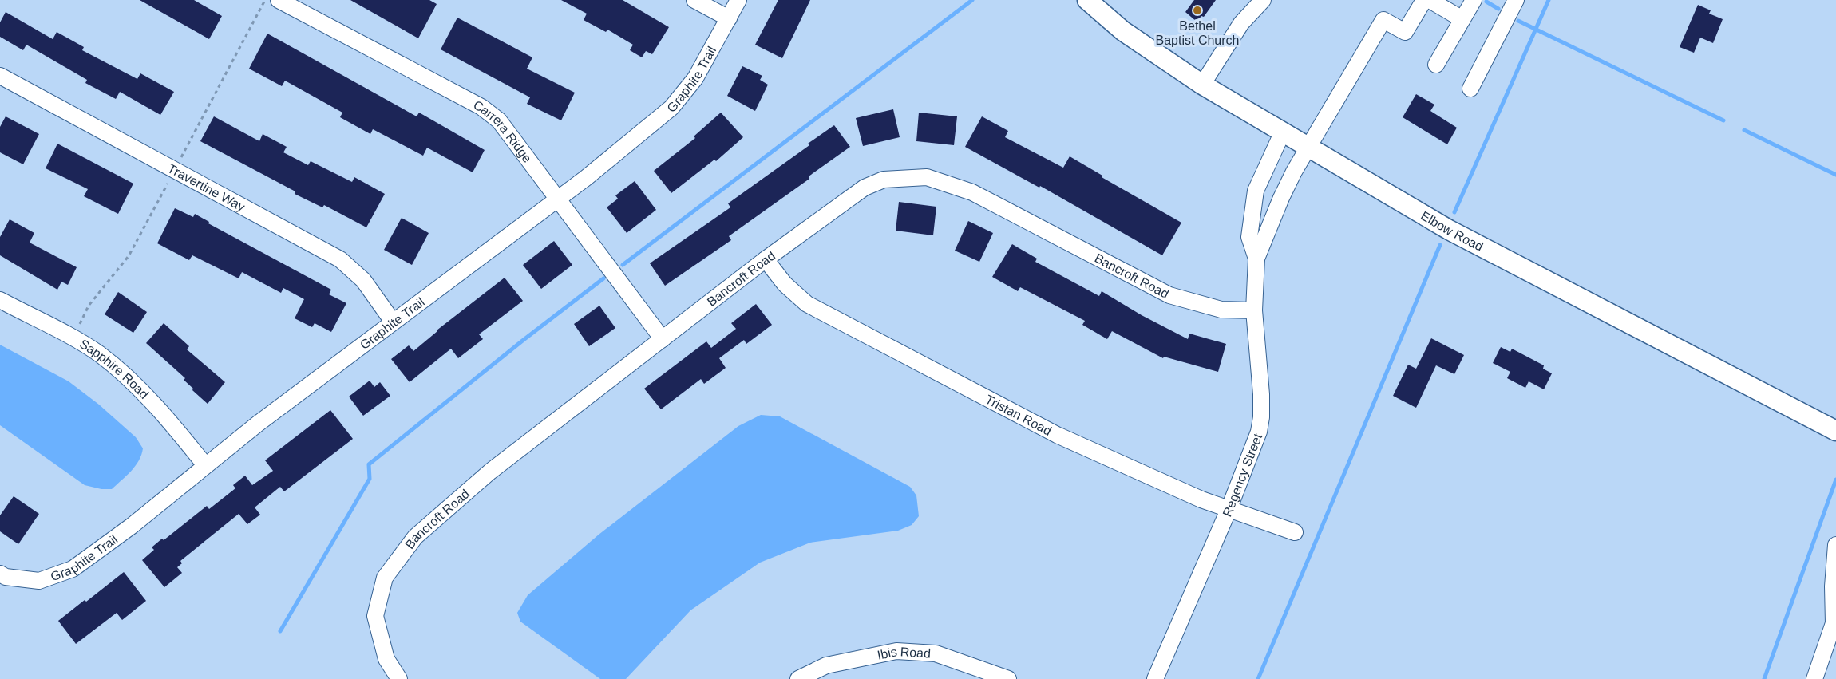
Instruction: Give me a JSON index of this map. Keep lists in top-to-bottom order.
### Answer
{
  "streets": {
    "main road": ["Elbow Road"],
    "street": [
      "Graphite Trail",
      "Carrera Ridge",
      "Travertine Way",
      "Bancroft Road",
      "Sapphire Road",
      "Tristan Road",
      "Regency Street",
      "Ibis Road"
    ]
  },
  "crossings": [
    ["Graphite Trail", "Carrera Ridge"],
    ["Graphite Trail", "Travertine Way"],
    ["Graphite Trail", "Sapphire Road"],
    ["Carrera Ridge", "Bancroft Road"],
    ["Elbow Road", "Regency Street"],
    ["Bancroft Road", "Tristan Road"],
    ["Bancroft Road", "Regency Street"],
    ["Tristan Road", "Regency Street"]
  ],
  "places": ["Bethel Baptist Church"]
}
